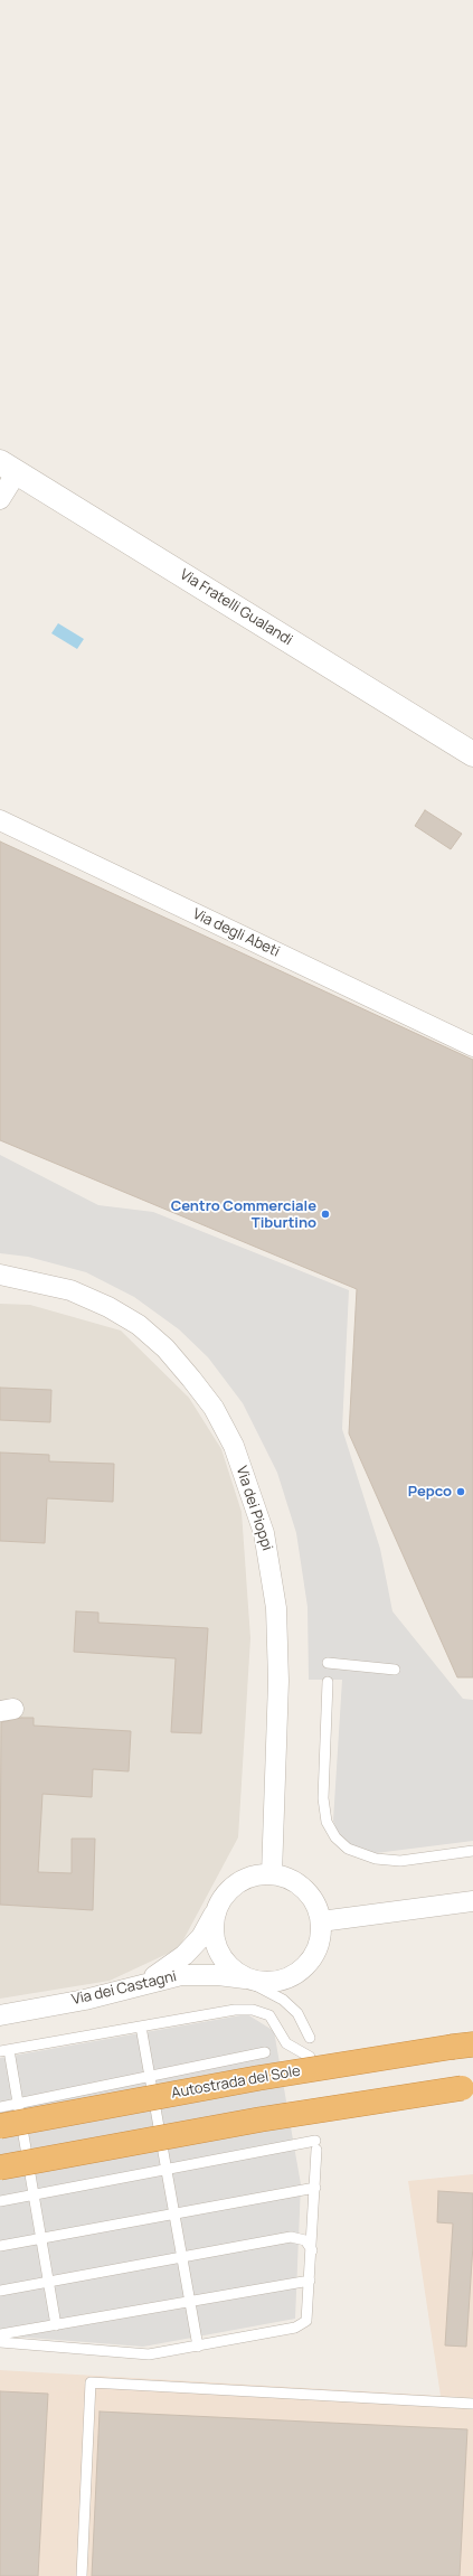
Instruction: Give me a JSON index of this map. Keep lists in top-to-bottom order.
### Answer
{
  "streets": {
    "highway": ["Autostrada del Sole"],
    "street": [
      "Via Fratelli Gualandi",
      "Via degli Abeti",
      "Via dei Pioppi",
      "Via dei Castagni"
    ]
  },
  "crossings": [
    ["Via dei Pioppi", "Via dei Castagni"]
  ],
  "places": ["Centro Commerciale Tiburtino", "Pepco"]
}
